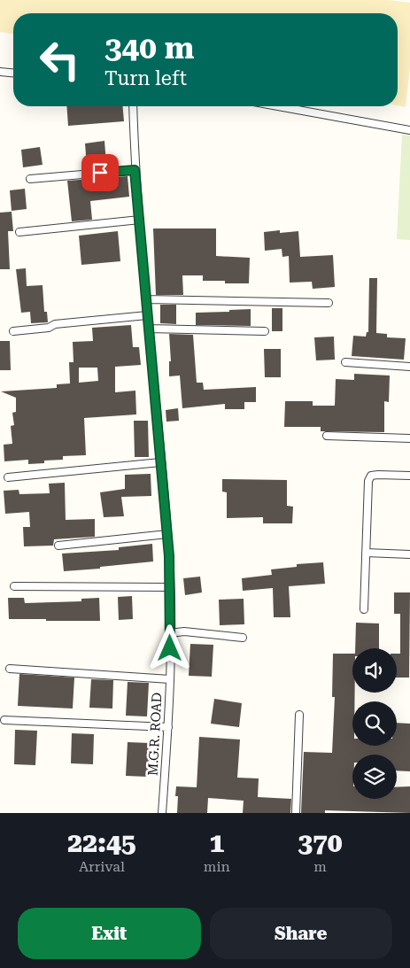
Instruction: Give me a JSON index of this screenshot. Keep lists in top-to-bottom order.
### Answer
{
  "streets": {
    "street": ["M.G.R. ROAD"]
  },
  "page": {
    "turn": ["340 m", "Turn left"],
    "eta": [
      "22:45",
      "Arrival",
      "1",
      "min",
      "370",
      "m"
    ],
    "buttons": ["Exit", "Share"]
  }
}
